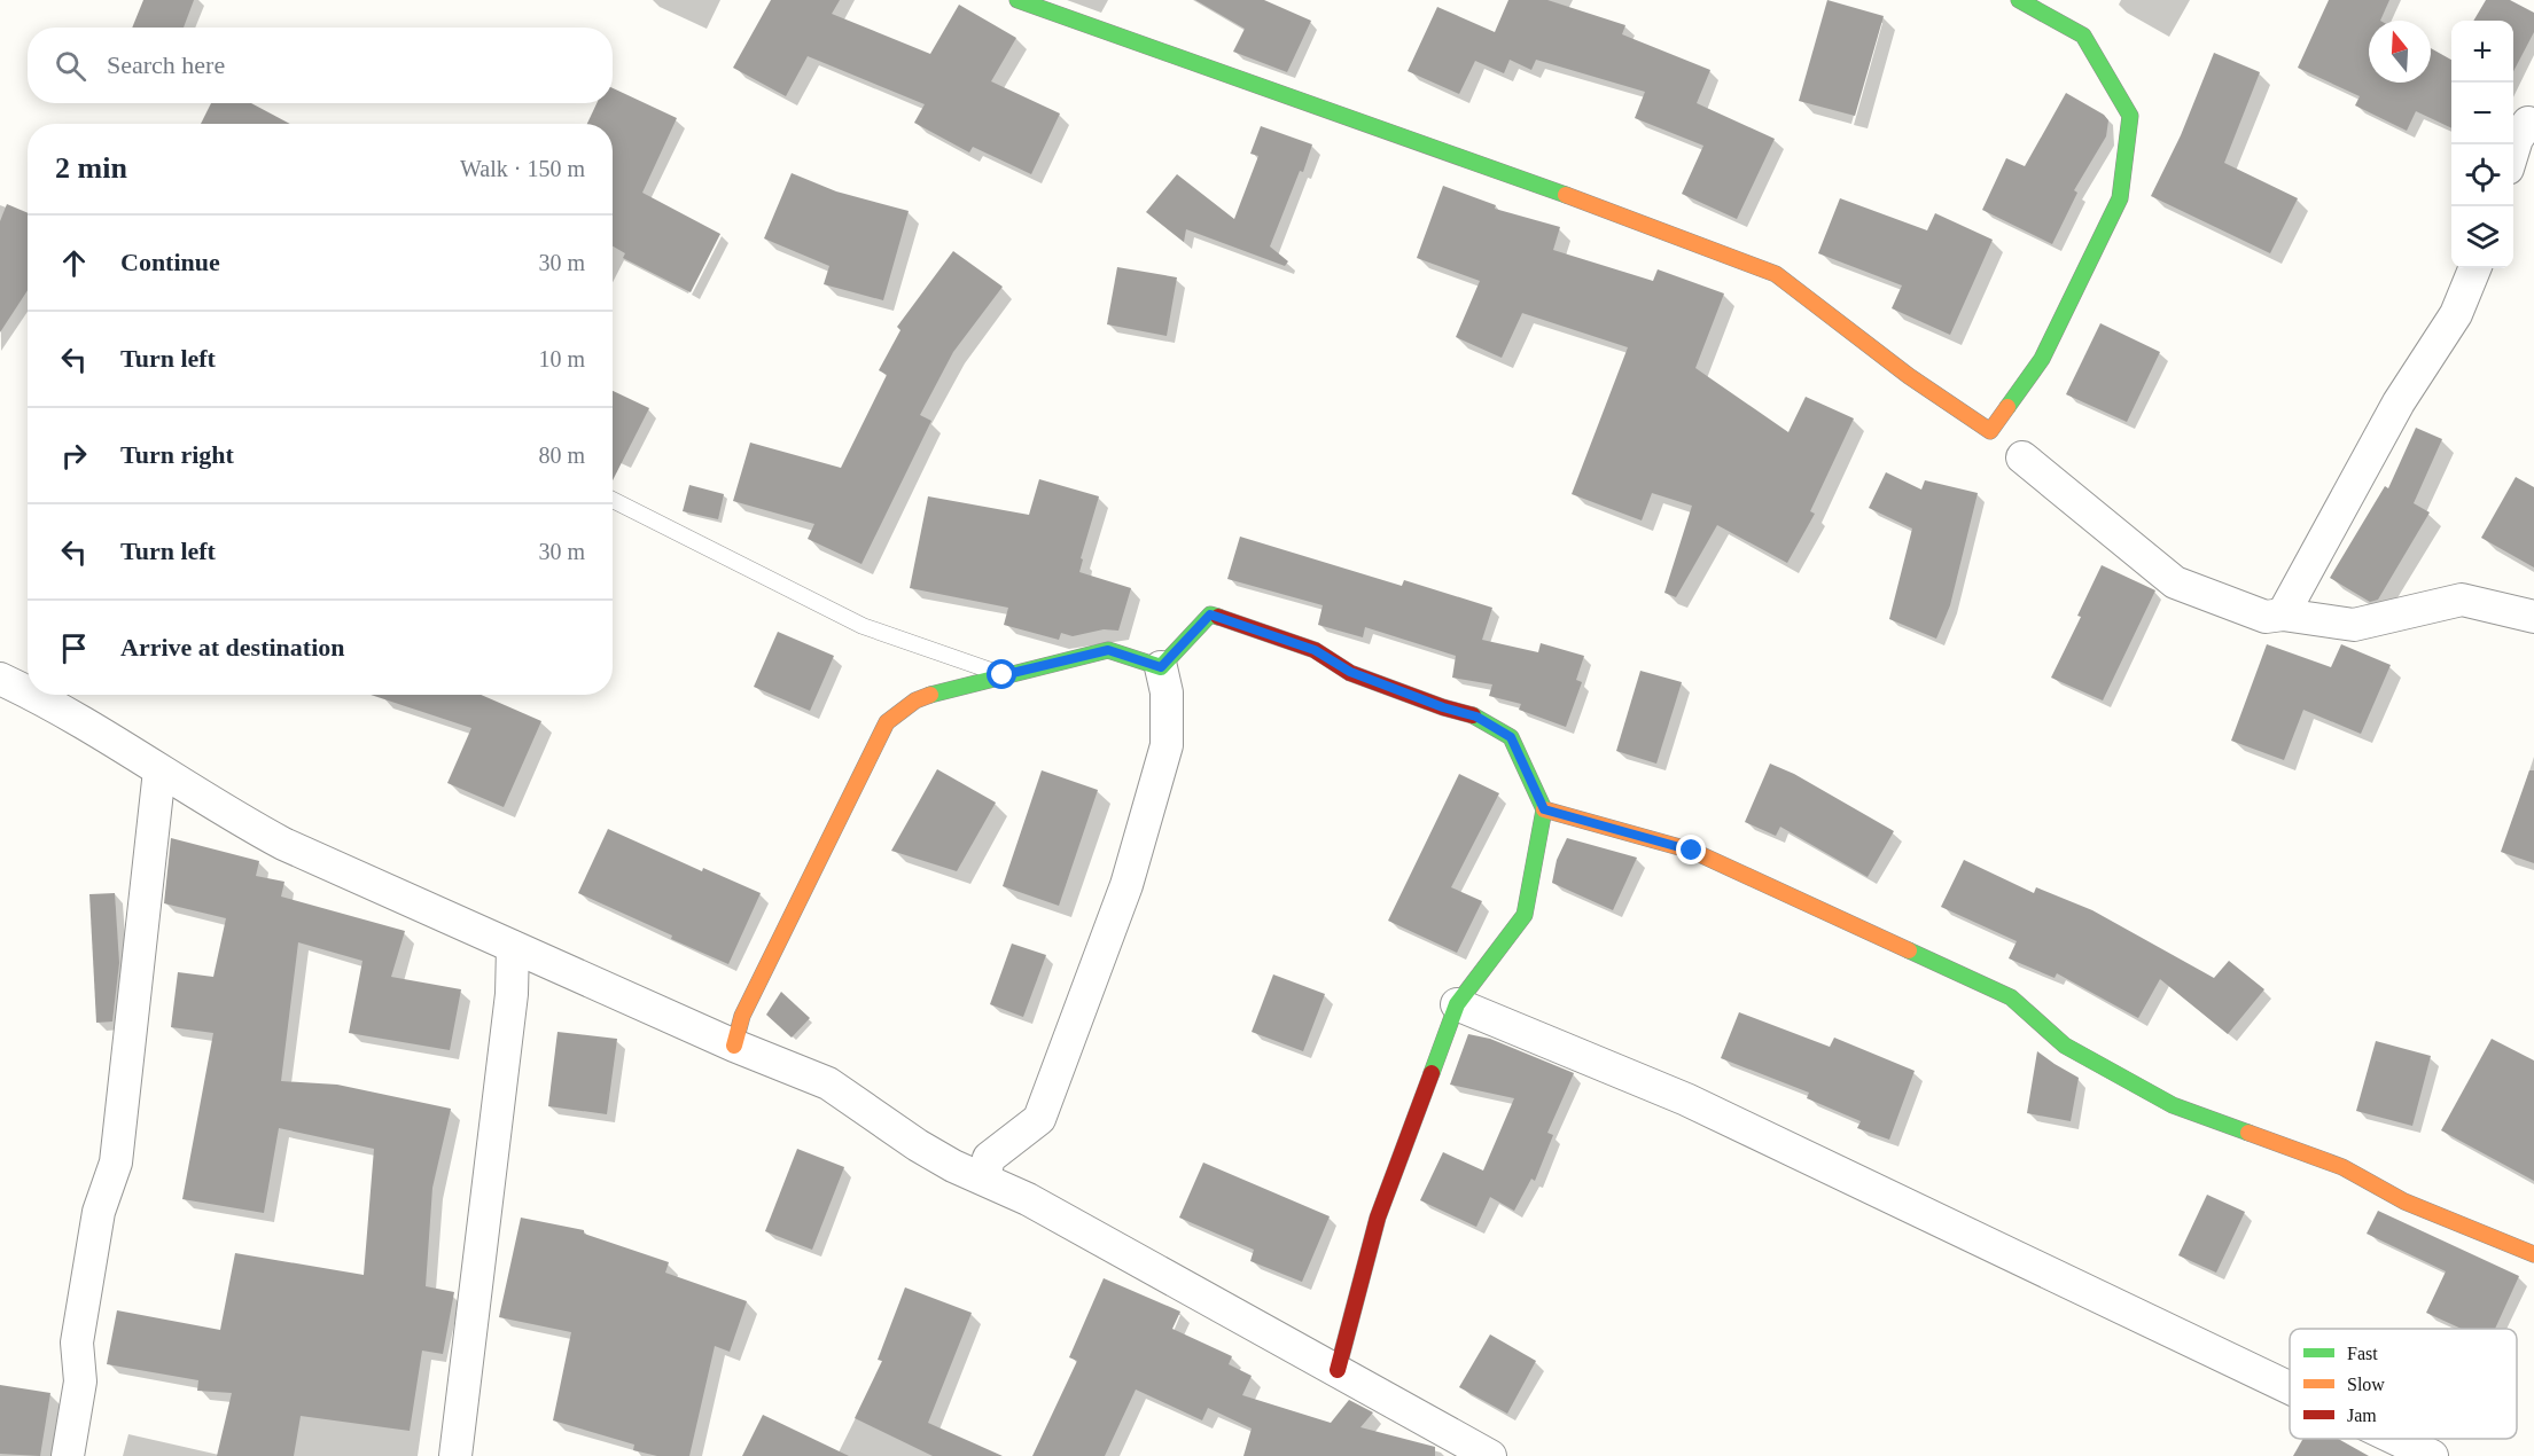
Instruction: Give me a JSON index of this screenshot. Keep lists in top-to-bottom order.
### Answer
{
  "legend": ["Fast", "Slow", "Jam"],
  "north": "top",
  "page": {
    "map_buttons": ["+", "−"],
    "search": "Search here",
    "heading": ["2 min", "Walk · 150 m"],
    "list": [
      ["Continue", "30 m"],
      ["Turn left", "10 m"],
      ["Turn right", "80 m"],
      ["Turn left", "30 m"],
      "Arrive at destination"
    ]
  }
}
